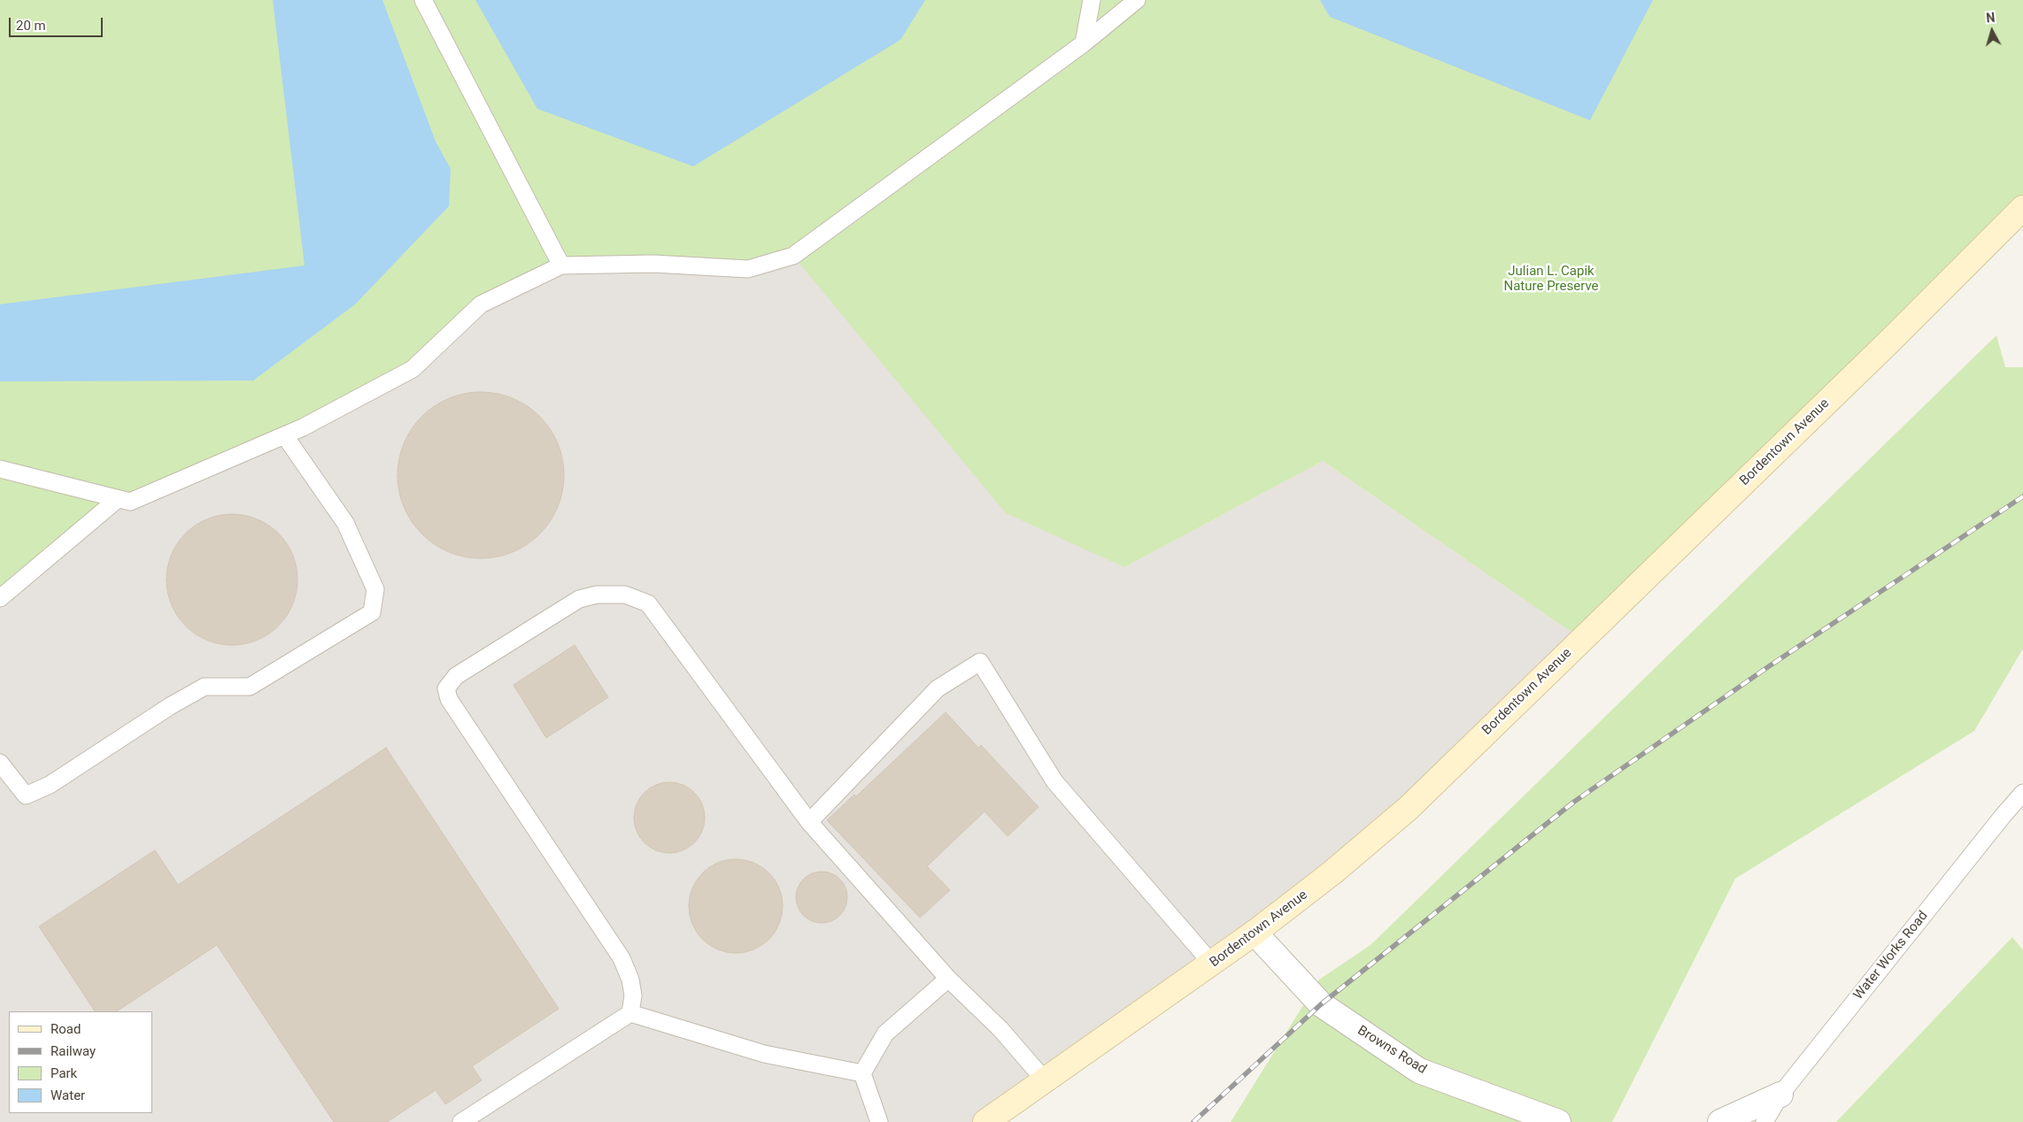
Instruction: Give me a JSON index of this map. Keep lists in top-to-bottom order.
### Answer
{
  "streets": {
    "main road": ["Bordentown Avenue"],
    "street": ["Browns Road"],
    "lane": ["Water Works Road"]
  },
  "crossings": [
    ["Bordentown Avenue", "Browns Road"]
  ],
  "parks": ["Julian L. Capik Nature Preserve"],
  "legend": [
    "Road",
    "Railway",
    "Park",
    "Water"
  ],
  "scale_bar": "20 m",
  "north": "top"
}
